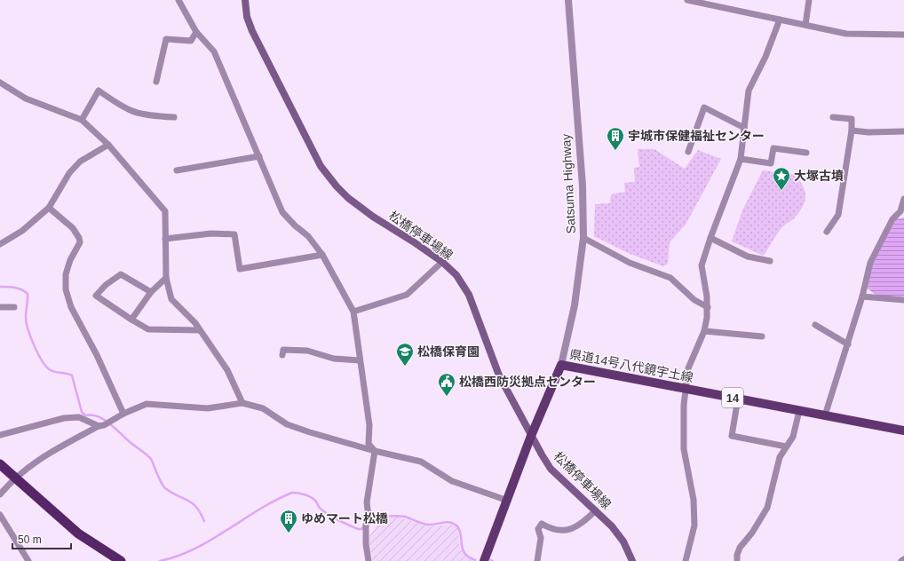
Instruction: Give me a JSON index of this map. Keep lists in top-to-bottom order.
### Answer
{
  "streets": {
    "main road": ["松橋停車場線", "県道14号八代鏡宇土線", "14"],
    "street": ["Satsuma Highway"]
  },
  "crossings": [
    ["Satsuma Highway", "県道14号八代鏡宇土線"],
    ["松橋停車場線", "県道14号八代鏡宇土線"]
  ],
  "places": {
    "building": ["宇城市保健福祉センター", "ゆめマート松橋"],
    "place": ["大塚古墳"],
    "school or university": ["松橋保育園"],
    "public building": ["松橋西防災拠点センター"]
  },
  "scale_bar": "50 m"
}
